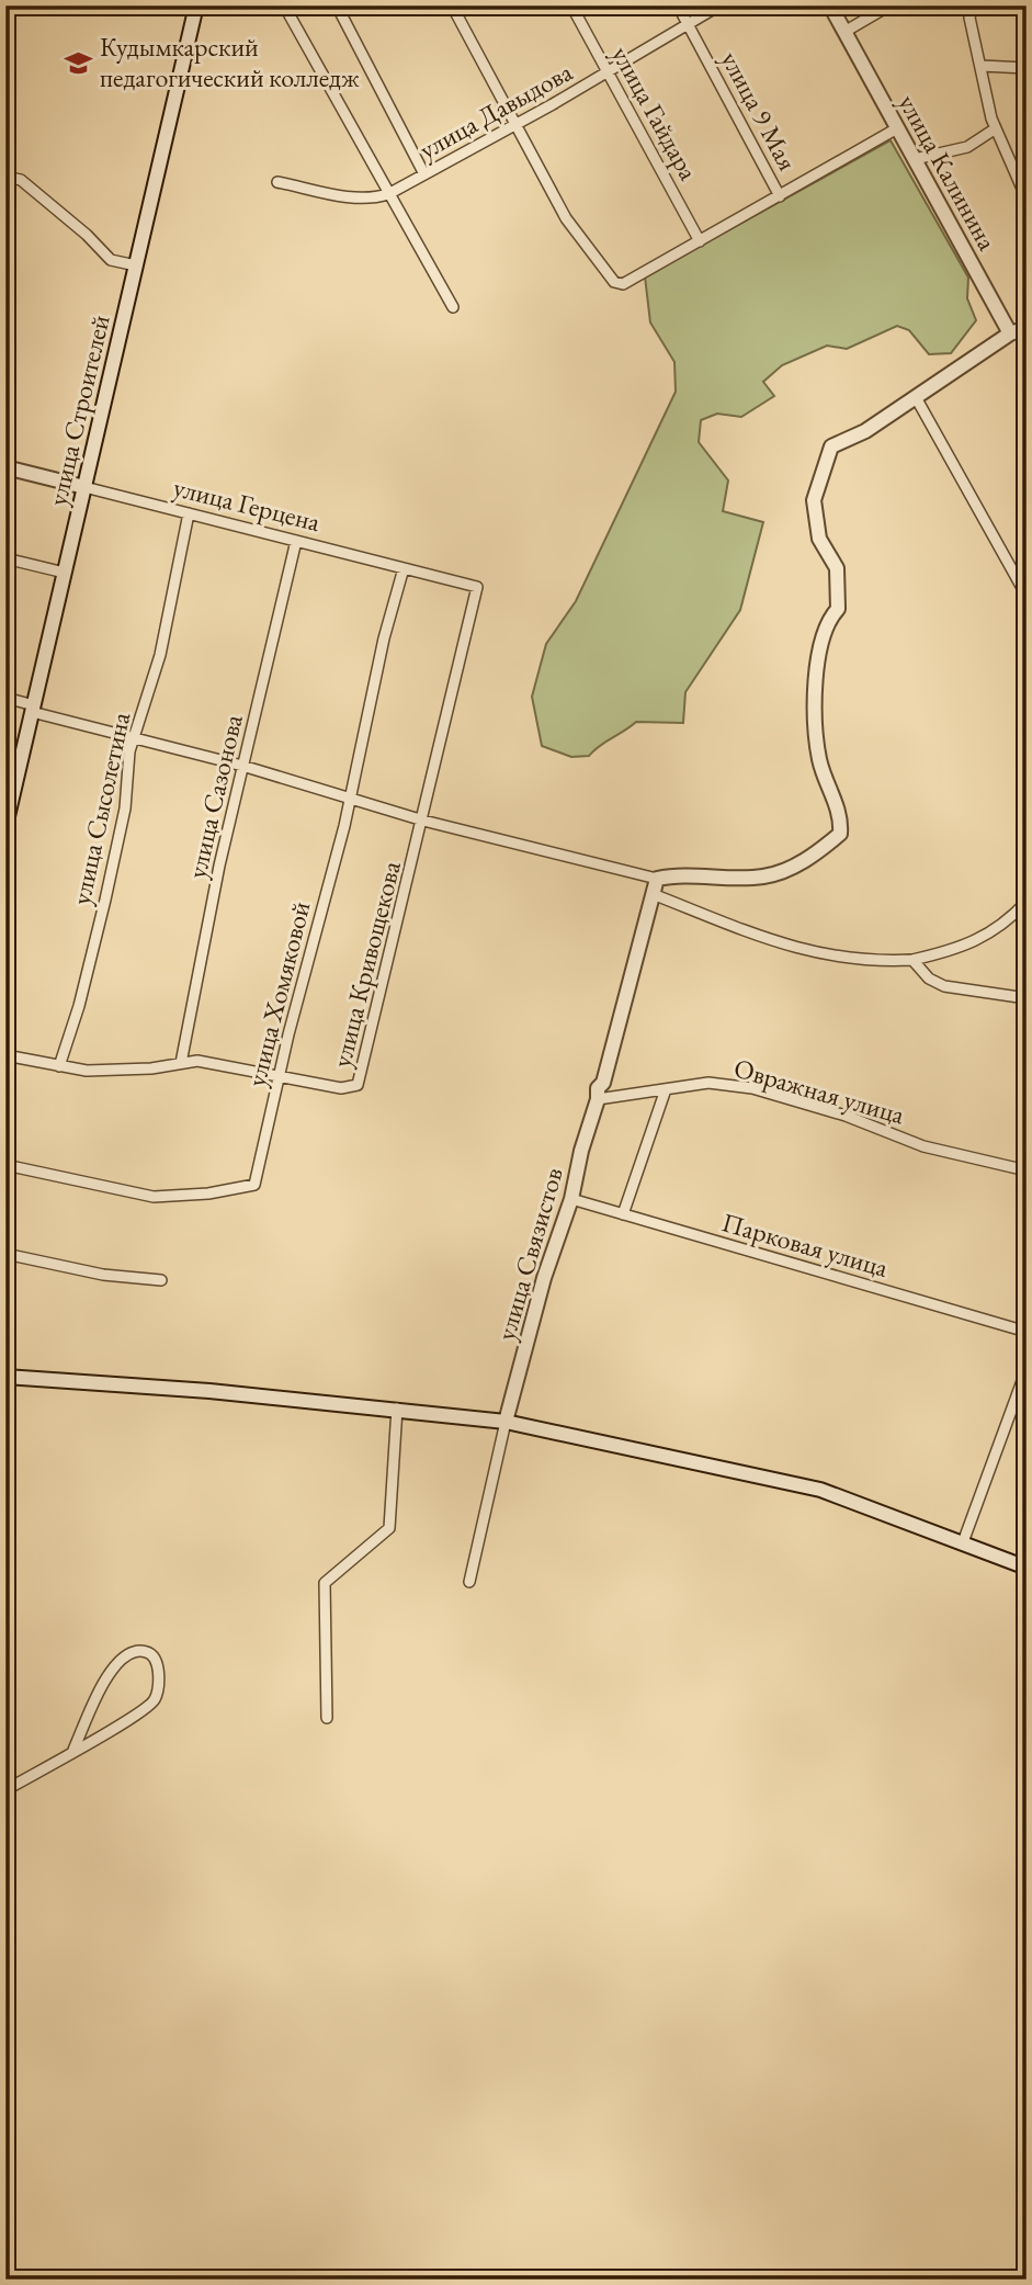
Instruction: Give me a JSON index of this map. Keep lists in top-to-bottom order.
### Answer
{
  "streets": {
    "main road": [
      "улица Калинина",
      "улица Строителей",
      "улица Герцена",
      "улица Связистов"
    ],
    "street": [
      "улица Давыдова",
      "улица 9 Мая",
      "улица Гайдара",
      "улица Сазонова",
      "улица Сысолетина",
      "улица Кривощекова",
      "улица Хомяковой",
      "Овражная улица",
      "Парковая улица"
    ]
  },
  "crossings": [
    ["улица Давыдова", "улица 9 Мая"],
    ["улица Давыдова", "улица Гайдара"],
    ["улица Строителей", "улица Герцена"],
    ["улица Герцена", "улица Сазонова"],
    ["улица Герцена", "улица Сысолетина"],
    ["улица Герцена", "улица Кривощекова"],
    ["улица Герцена", "улица Хомяковой"],
    ["улица Кривощекова", "улица Хомяковой"],
    ["Овражная улица", "улица Связистов"],
    ["Парковая улица", "улица Связистов"]
  ],
  "places": {
    "school or university": ["Кудымкарский педагогический колледж"]
  }
}
